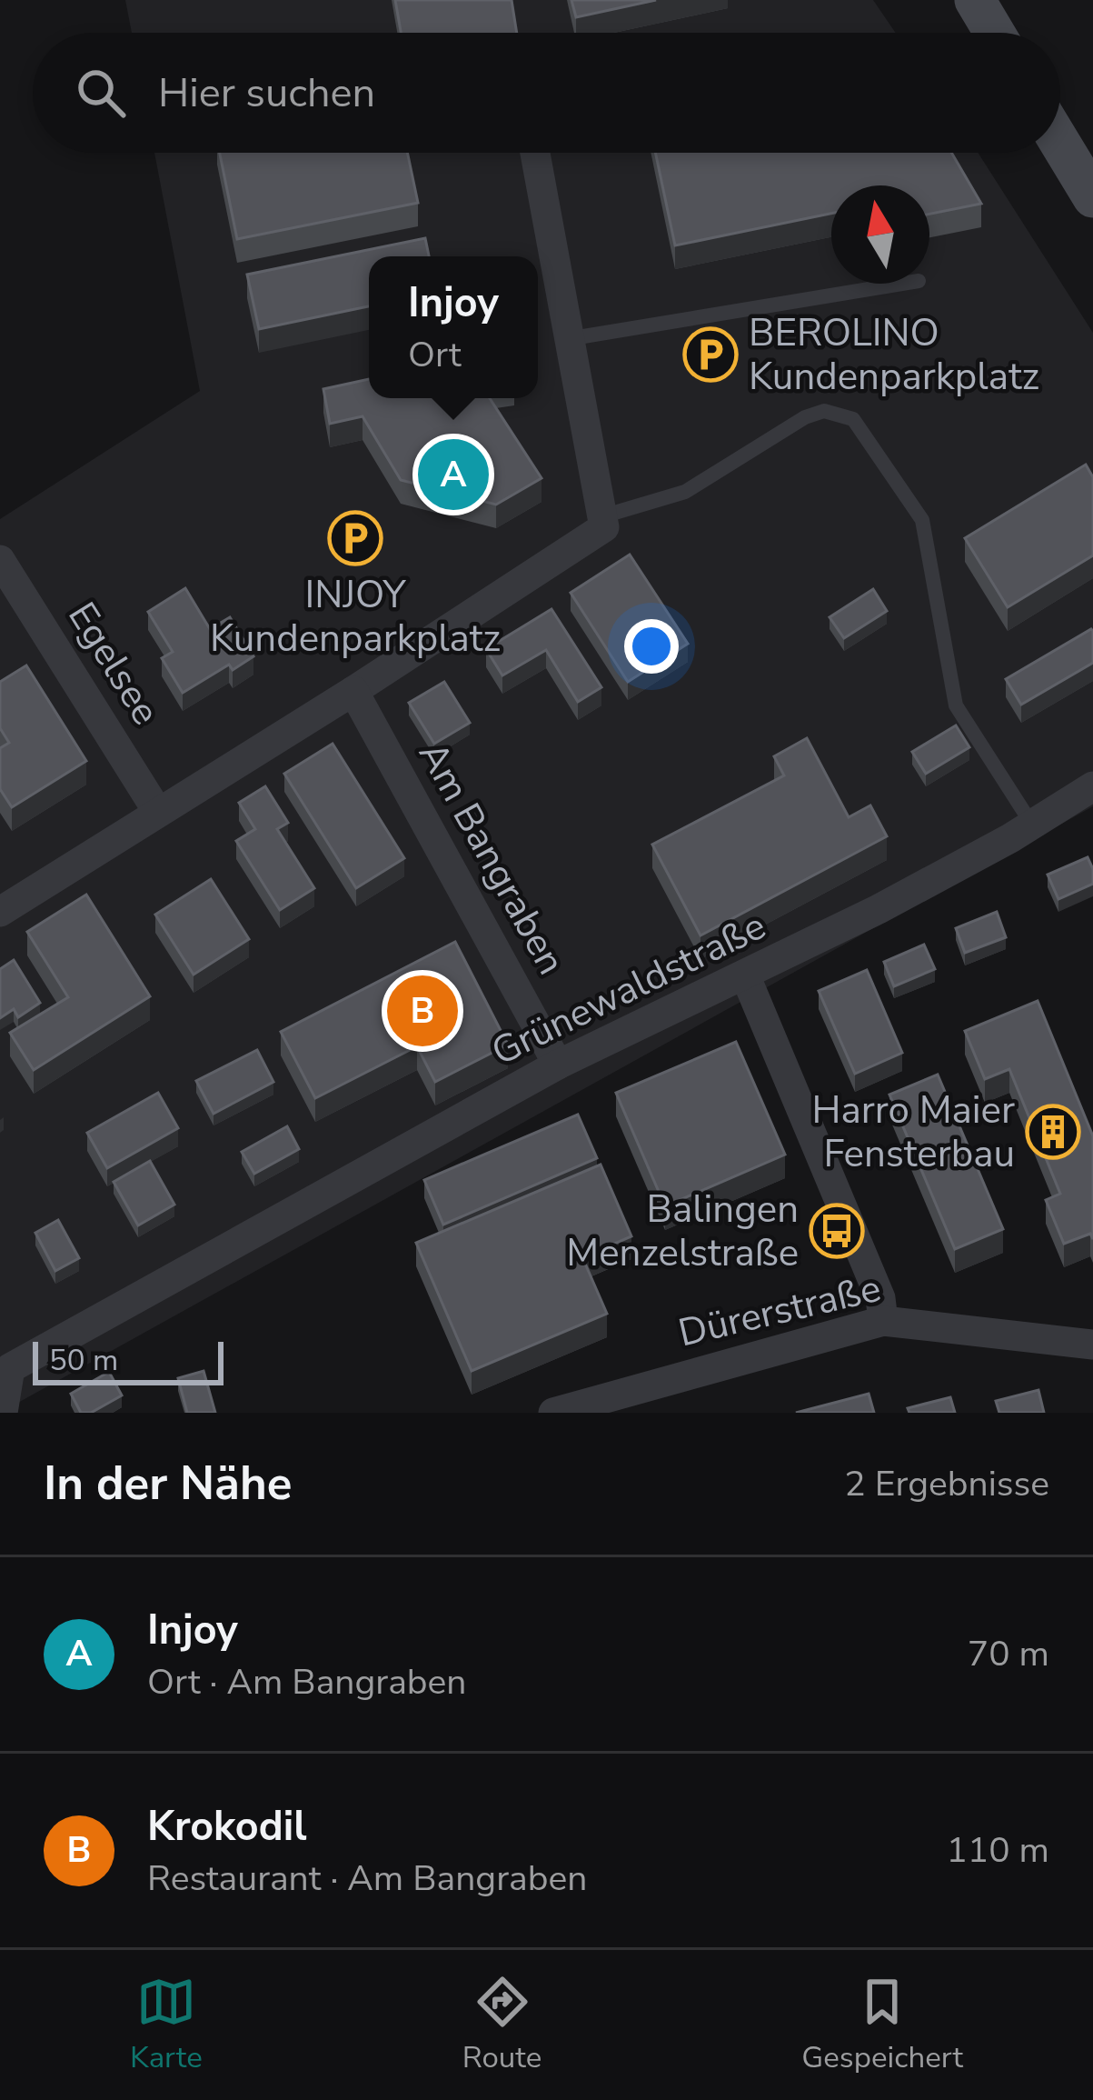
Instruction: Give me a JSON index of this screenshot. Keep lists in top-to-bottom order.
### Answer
{
  "streets": {
    "street": [
      "Egelsee",
      "Am Bangraben",
      "Grünewaldstraße",
      "Dürerstraße"
    ]
  },
  "crossings": [
    ["Am Bangraben", "Grünewaldstraße"]
  ],
  "places": {
    "parking": ["BEROLINO Kundenparkplatz", "INJOY Kundenparkplatz"],
    "building": ["Harro Maier Fensterbau"],
    "bus stop": ["Balingen Menzelstraße"]
  },
  "scale_bar": "50 m",
  "north": "top",
  "page": {
    "search": "Hier suchen",
    "popup": ["Injoy", "Ort"],
    "pins": ["A", "B"],
    "scale": "50 m",
    "heading": ["In der Nähe", "2 Ergebnisse"],
    "list": [
      {
        "mark": "A",
        "name": "Injoy",
        "note": "Ort · Am Bangraben",
        "value": "70 m"
      },
      {
        "mark": "B",
        "name": "Krokodil",
        "note": "Restaurant · Am Bangraben",
        "value": "110 m"
      }
    ],
    "nav": ["Karte", "Route", "Gespeichert"]
  }
}
